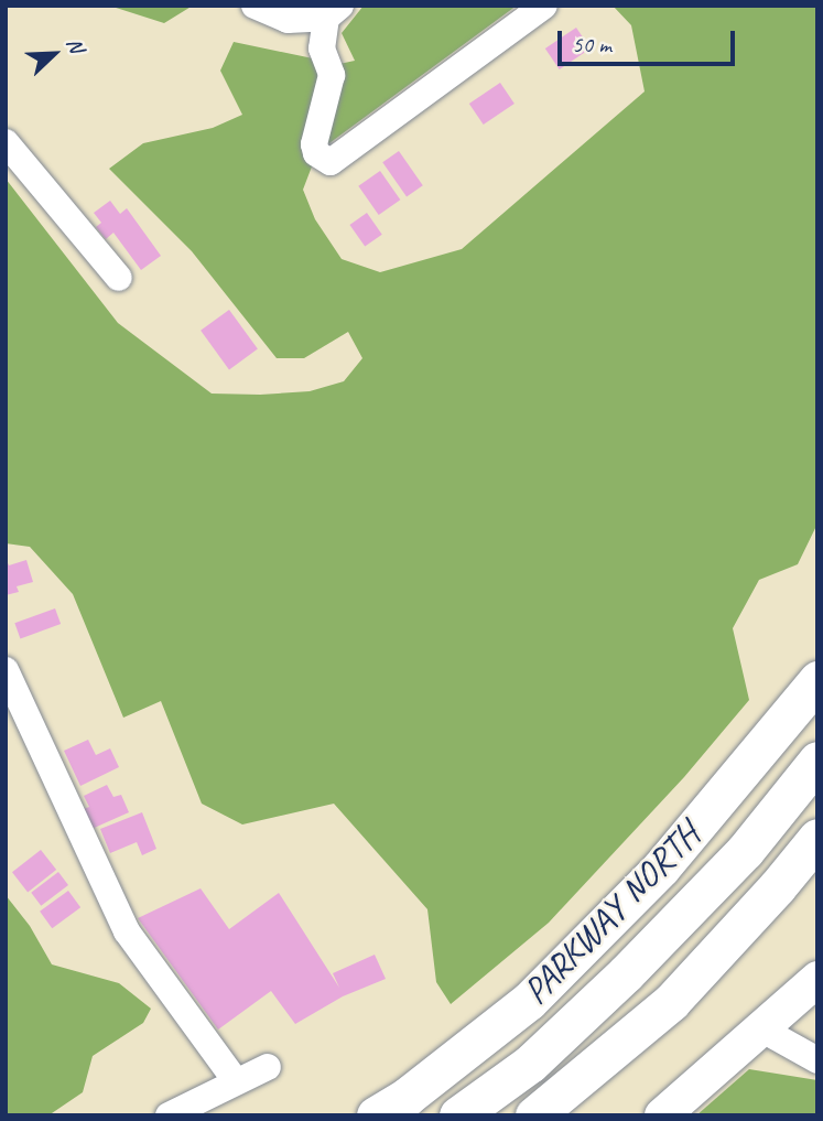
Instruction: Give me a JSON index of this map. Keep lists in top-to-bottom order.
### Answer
{
  "streets": {
    "highway": ["PARKWAY NORTH"]
  },
  "scale_bar": "50 m",
  "north": "top right"
}
